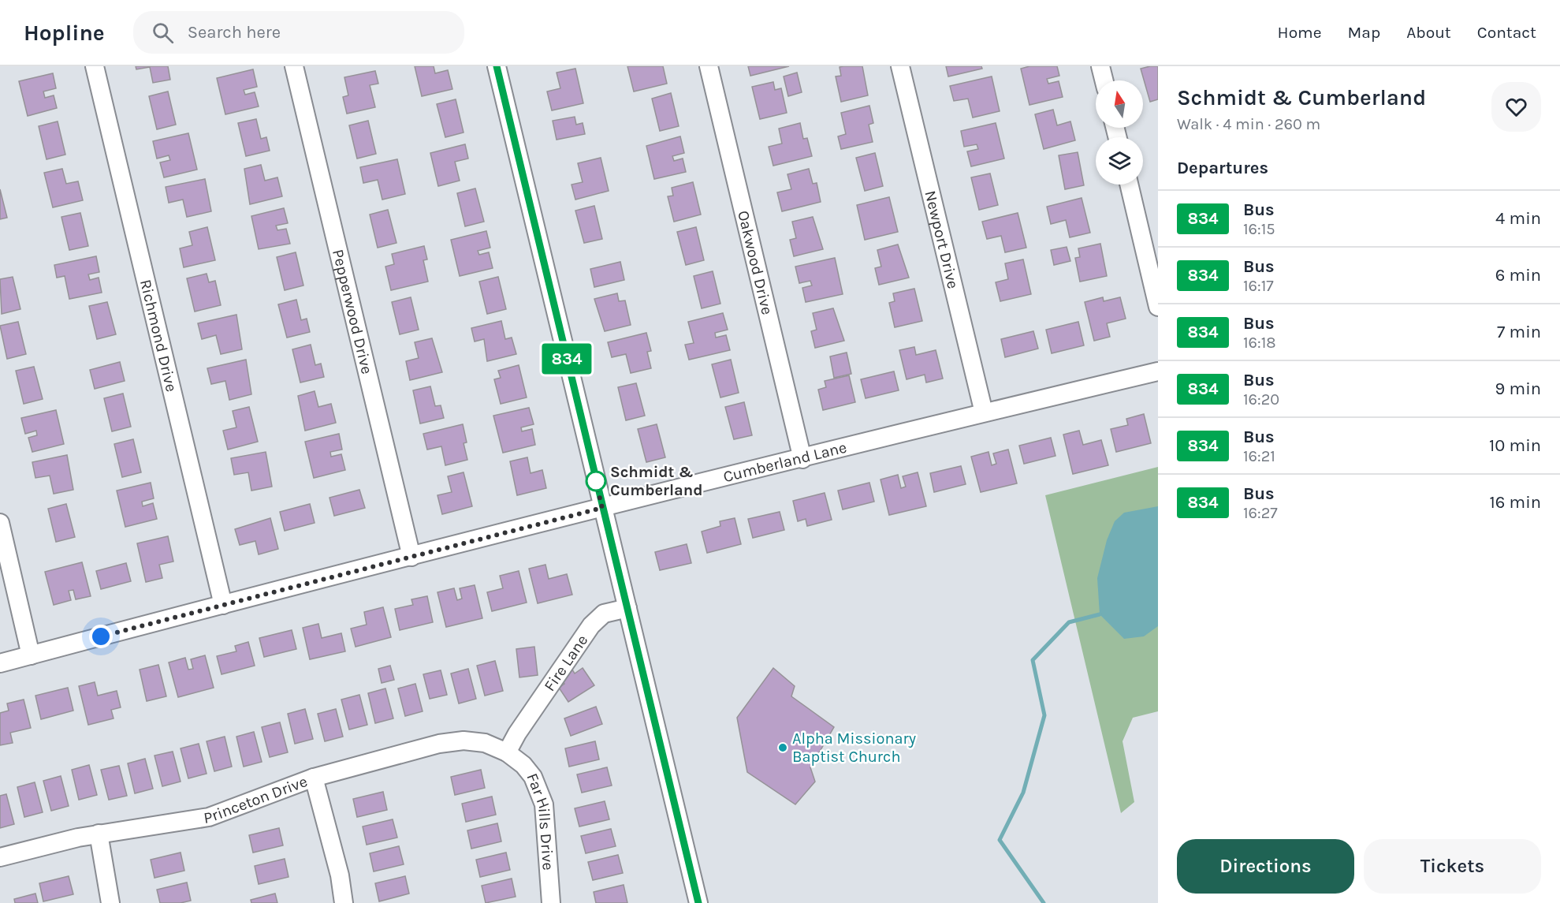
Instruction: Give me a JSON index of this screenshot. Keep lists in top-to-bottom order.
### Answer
{
  "streets": {
    "street": [
      "Newport Drive",
      "Oakwood Drive",
      "Pepperwood Drive",
      "Richmond Drive",
      "Cumberland Lane",
      "Fire Lane",
      "Princeton Drive",
      "Far Hills Drive"
    ]
  },
  "crossings": [
    ["Newport Drive", "Cumberland Lane"],
    ["Oakwood Drive", "Cumberland Lane"],
    ["Pepperwood Drive", "Cumberland Lane"],
    ["Richmond Drive", "Cumberland Lane"],
    ["Fire Lane", "Princeton Drive"],
    ["Fire Lane", "Far Hills Drive"],
    ["Princeton Drive", "Far Hills Drive"]
  ],
  "places": ["Schmidt & Cumberland", "Alpha Missionary Baptist Church"],
  "lines": ["bus line 834"],
  "north": "top",
  "page": {
    "header": "Hopline",
    "search": "Search here",
    "nav": [
      "Home",
      "Map",
      "About",
      "Contact"
    ],
    "on_map": "834",
    "heading": [
      ["Schmidt & Cumberland", "Walk · 4 min · 260 m"],
      "Departures"
    ],
    "list": [
      {
        "mark": "834",
        "name": "Bus",
        "note": "16:15",
        "value": "4 min"
      },
      {
        "mark": "834",
        "name": "Bus",
        "note": "16:17",
        "value": "6 min"
      },
      {
        "mark": "834",
        "name": "Bus",
        "note": "16:18",
        "value": "7 min"
      },
      {
        "mark": "834",
        "name": "Bus",
        "note": "16:20",
        "value": "9 min"
      },
      {
        "mark": "834",
        "name": "Bus",
        "note": "16:21",
        "value": "10 min"
      },
      {
        "mark": "834",
        "name": "Bus",
        "note": "16:27",
        "value": "16 min"
      }
    ],
    "buttons": ["Directions", "Tickets"]
  }
}
